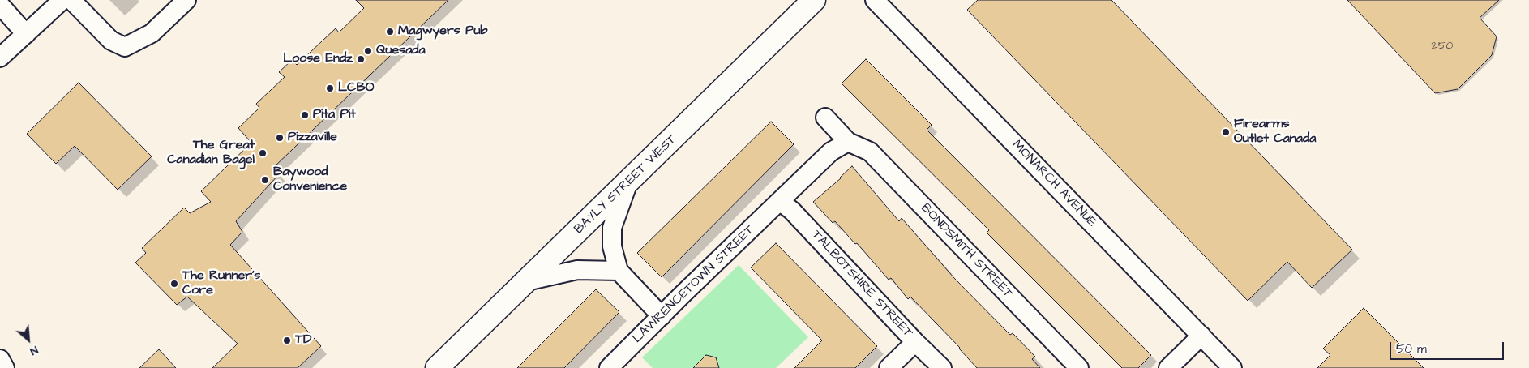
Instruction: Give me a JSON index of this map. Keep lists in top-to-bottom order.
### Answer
{
  "streets": {
    "main road": ["BAYLY STREET WEST"],
    "street": [
      "MONARCH AVENUE",
      "BONDSMITH STREET",
      "LAWRENCETOWN STREET",
      "TALBOTSHIRE STREET"
    ]
  },
  "crossings": [
    ["LAWRENCETOWN STREET", "TALBOTSHIRE STREET"]
  ],
  "places": [
    "Magwyers Pub",
    "Quesada",
    "Loose Endz",
    "LCBO",
    "Pita Pit",
    "Firearms Outlet Canada",
    "Pizzaville",
    "The Great Canadian Bagel",
    "Baywood Convenience",
    "The Runner's Core",
    "TD"
  ],
  "house_numbers": ["250"],
  "scale_bar": "50 m",
  "north": "bottom right"
}
